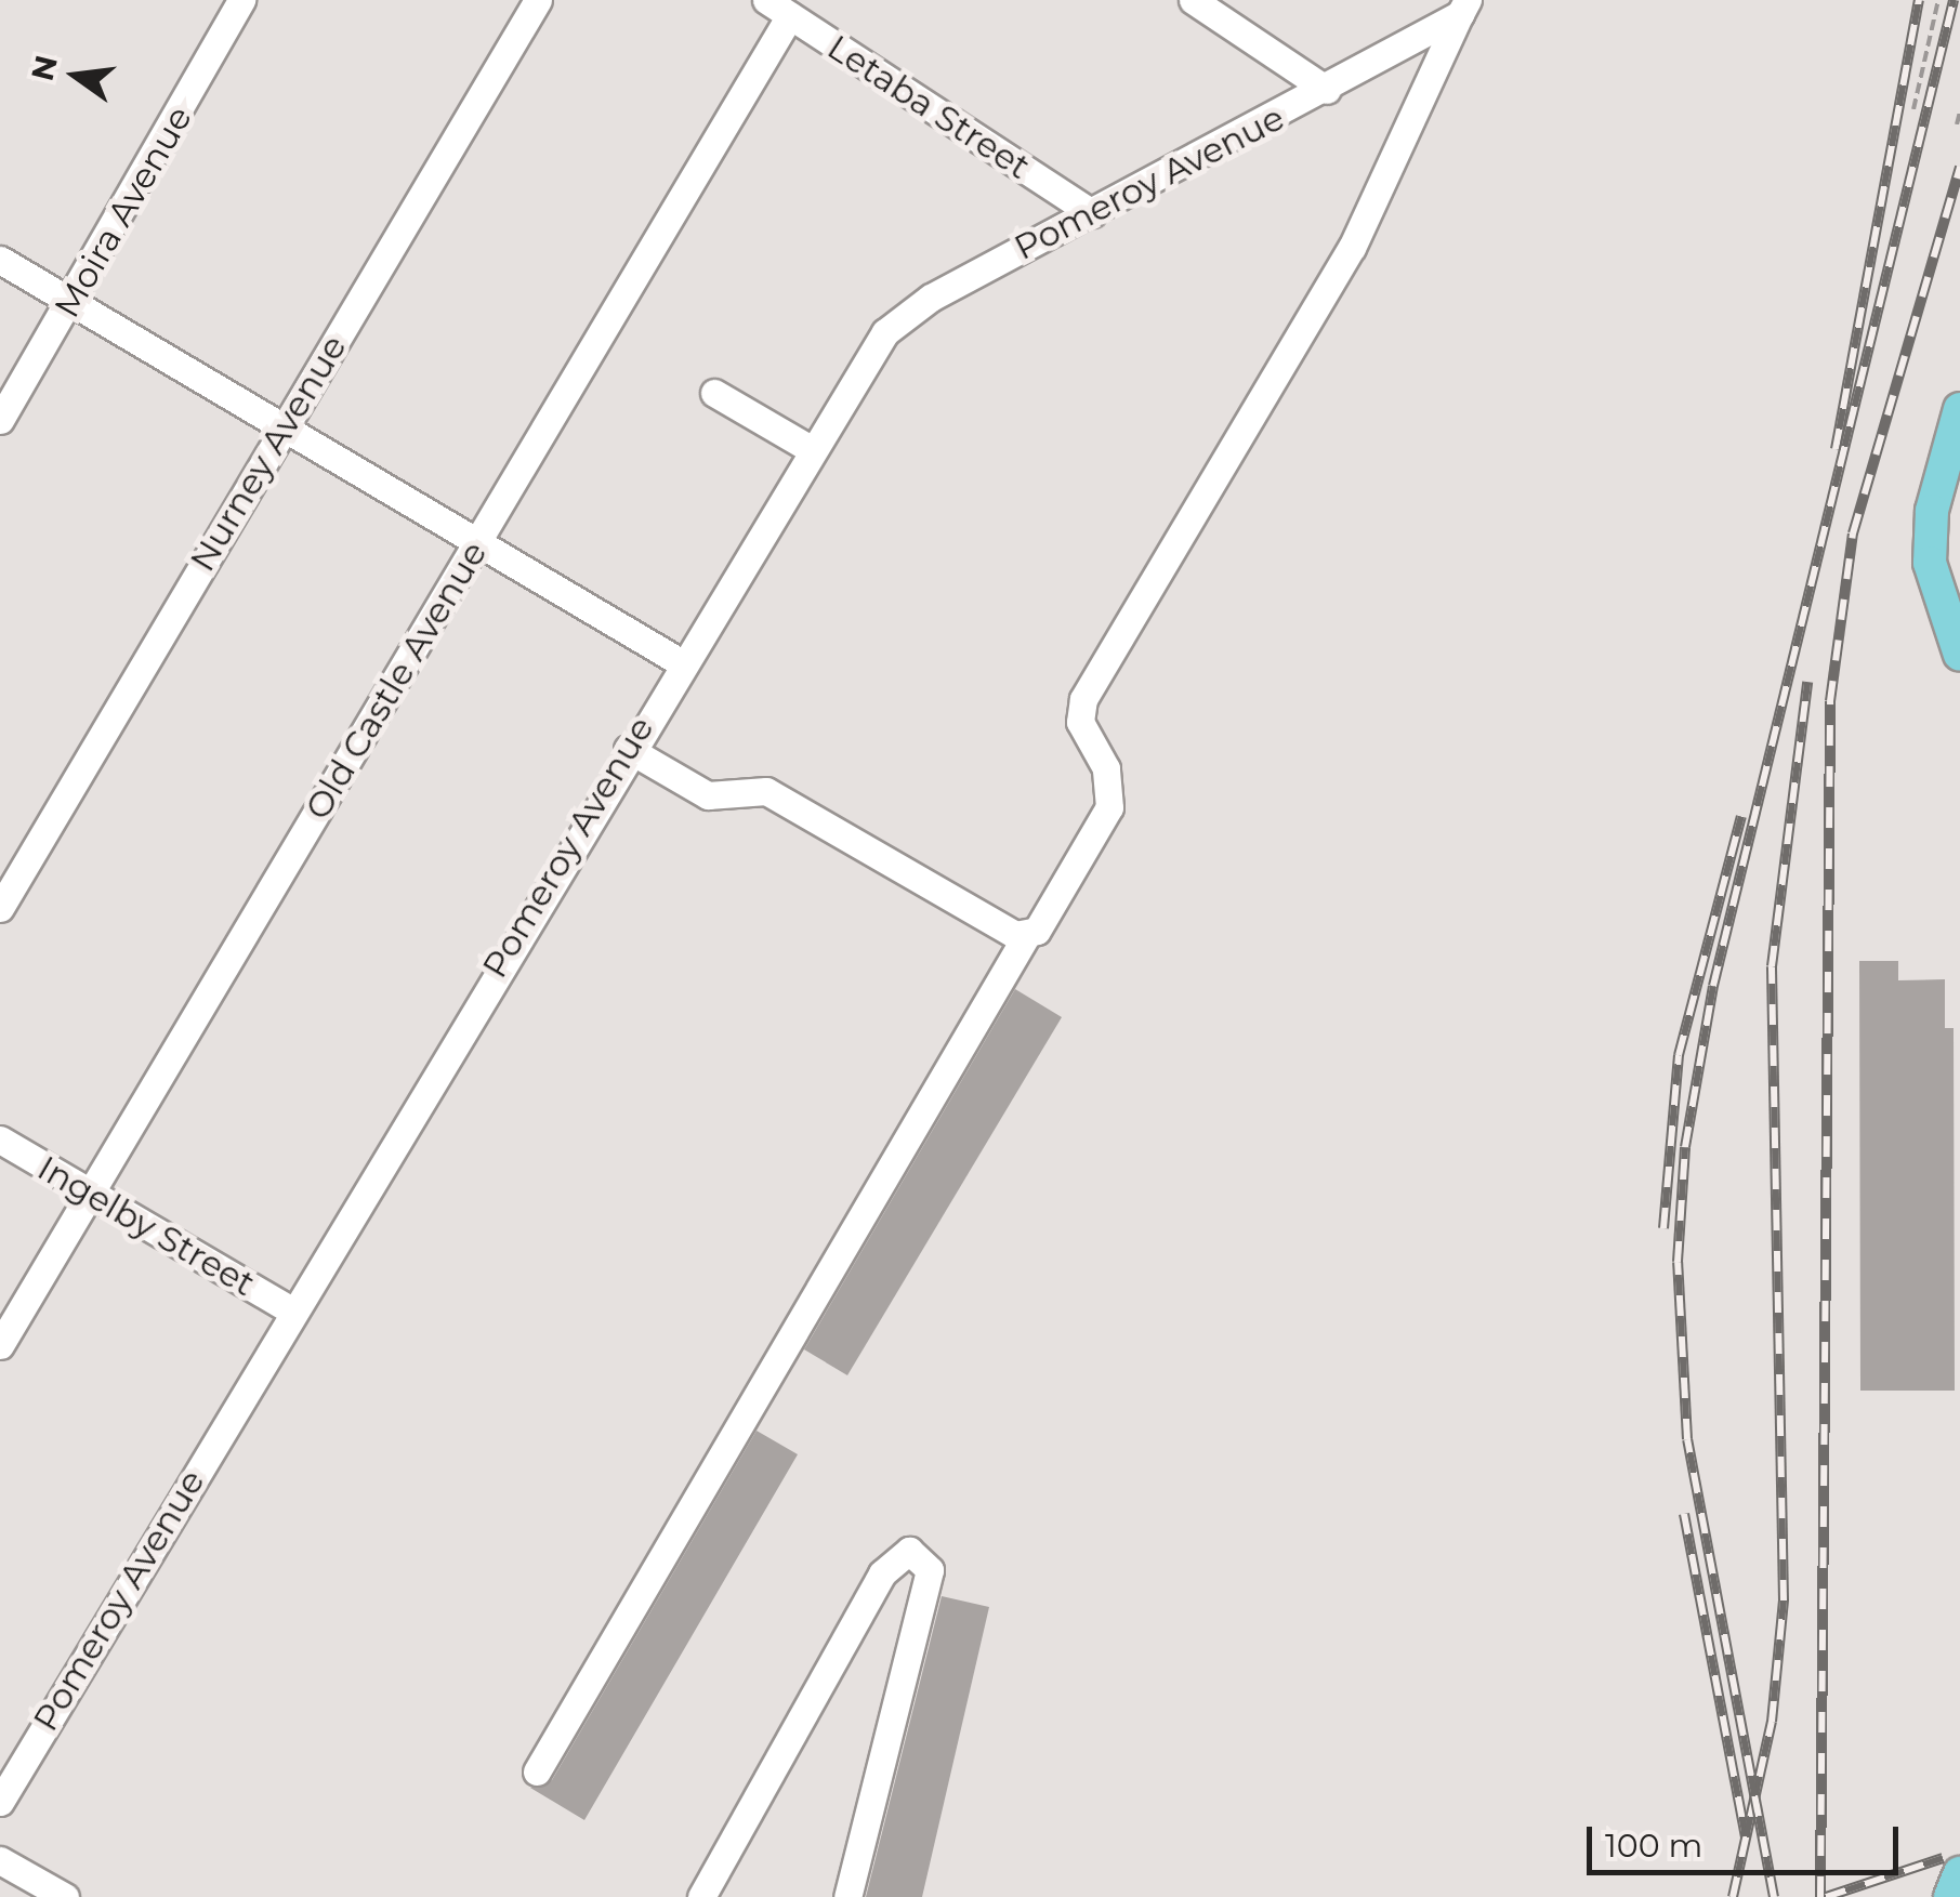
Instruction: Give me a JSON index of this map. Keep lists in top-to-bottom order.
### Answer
{
  "streets": {
    "street": [
      "Letaba Street",
      "Pomeroy Avenue",
      "Moira Avenue",
      "Nurney Avenue",
      "Old Castle Avenue",
      "Ingelby Street"
    ]
  },
  "crossings": [
    ["Letaba Street", "Pomeroy Avenue"],
    ["Letaba Street", "Old Castle Avenue"],
    ["Pomeroy Avenue", "Ingelby Street"],
    ["Old Castle Avenue", "Ingelby Street"]
  ],
  "scale_bar": "100 m",
  "north": "left"
}
